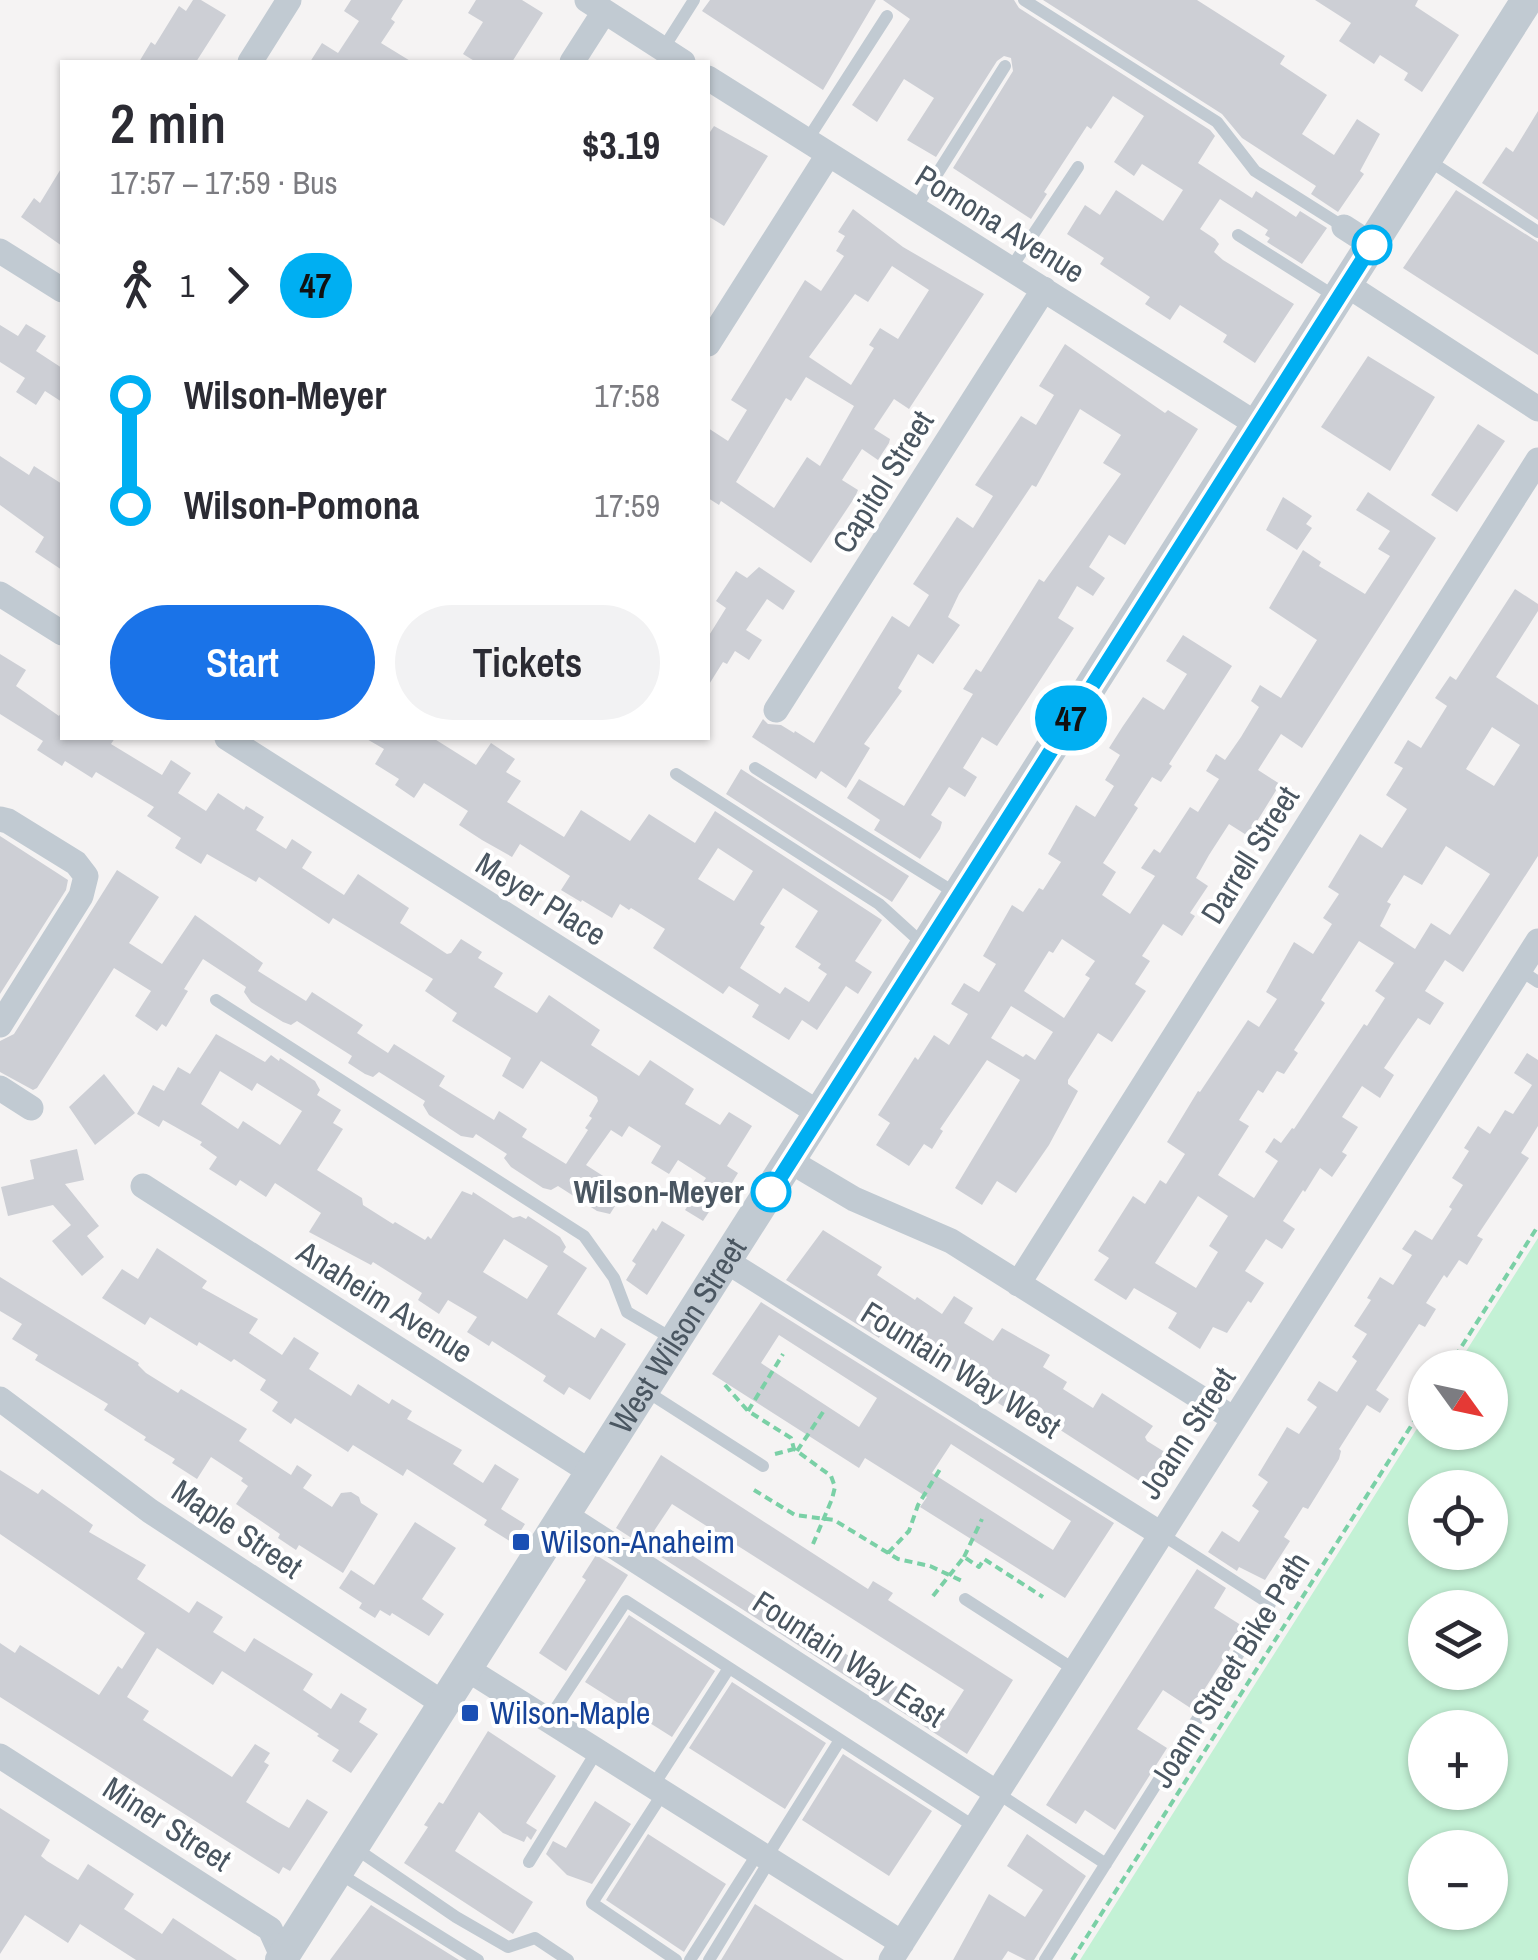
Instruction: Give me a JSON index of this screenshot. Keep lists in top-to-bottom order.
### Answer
{
  "streets": {
    "street": [
      "Pomona Avenue",
      "Capitol Street",
      "Darrell Street",
      "Meyer Place",
      "Anaheim Avenue",
      "West Wilson Street",
      "Fountain Way West",
      "Joann Street",
      "Maple Street",
      "Fountain Way East",
      "Miner Street"
    ],
    "path": ["Joann Street Bike Path"]
  },
  "crossings": [
    ["Pomona Avenue", "Capitol Street"],
    ["Pomona Avenue", "West Wilson Street"],
    ["Meyer Place", "West Wilson Street"],
    ["Anaheim Avenue", "West Wilson Street"],
    ["West Wilson Street", "Fountain Way West"],
    ["West Wilson Street", "Maple Street"],
    ["West Wilson Street", "Fountain Way East"],
    ["West Wilson Street", "Miner Street"],
    ["Fountain Way West", "Joann Street"],
    ["Joann Street", "Fountain Way East"]
  ],
  "places": {
    "other": ["Wilson-Meyer"],
    "transit": ["Wilson-Anaheim", "Wilson-Maple"]
  },
  "lines": ["bus line 47"],
  "north": "bottom right",
  "page": {
    "on_map": "47",
    "heading": ["2 min", "17:57 – 17:59 · Bus", "$3.19"],
    "legs": ["1", "47"],
    "list": [
      {
        "name": "Wilson-Meyer",
        "value": "17:58"
      },
      {
        "name": "Wilson-Pomona",
        "value": "17:59"
      }
    ],
    "buttons": ["Start", "Tickets"],
    "map_buttons": ["+", "−"]
  }
}
